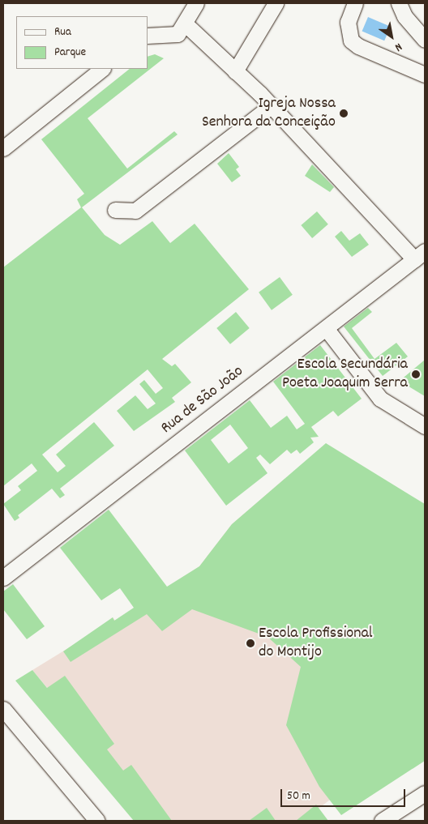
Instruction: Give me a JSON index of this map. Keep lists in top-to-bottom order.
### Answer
{
  "streets": {
    "street": ["Rua de São João"]
  },
  "places": ["Igreja Nossa Senhora da Conceição", "Escola Secundária Poeta Joaquim Serra", "Escola Profissional do Montijo"],
  "legend": ["Rua", "Parque"],
  "scale_bar": "50 m",
  "north": "bottom right"
}
